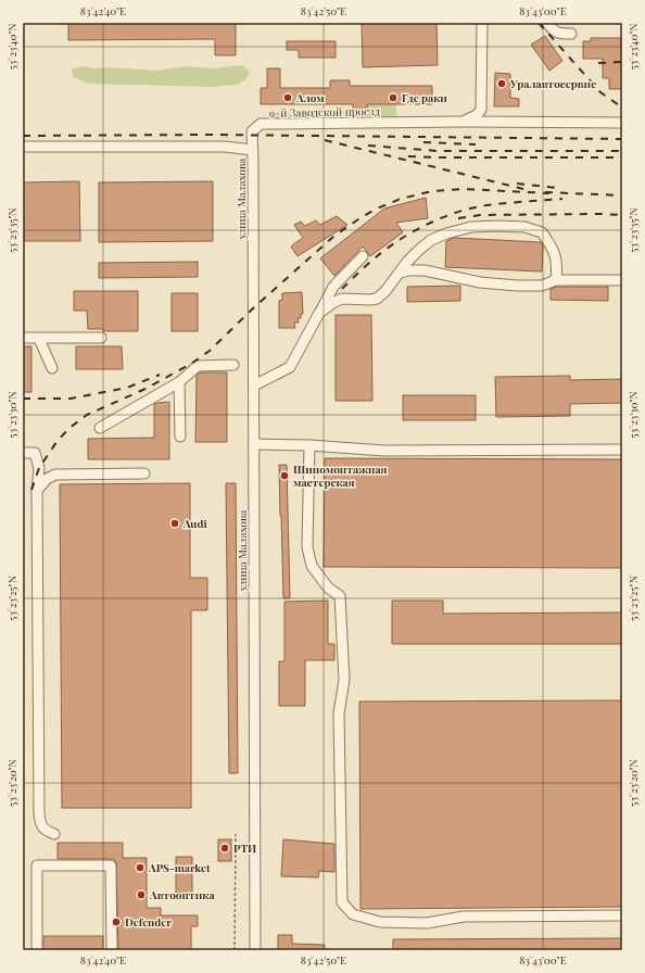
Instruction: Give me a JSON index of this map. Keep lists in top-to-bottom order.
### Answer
{
  "streets": {
    "street": ["9-й Заводской проезд", "улица Малахова"]
  },
  "crossings": [
    ["9-й Заводской проезд", "улица Малахова"]
  ],
  "places": [
    "Уралавтосервис",
    "Алом",
    "Где раки",
    "Шиномонтажная мастерская",
    "Audi",
    "РТИ",
    "АPS-market",
    "Автооптика",
    "Defender"
  ],
  "coordinates": [
    "83°42'40\"E",
    "83°42'50\"E",
    "83°43'00\"E",
    "53°23'40\"N",
    "53°23'35\"N",
    "53°23'30\"N",
    "53°23'25\"N",
    "53°23'20\"N"
  ]
}
